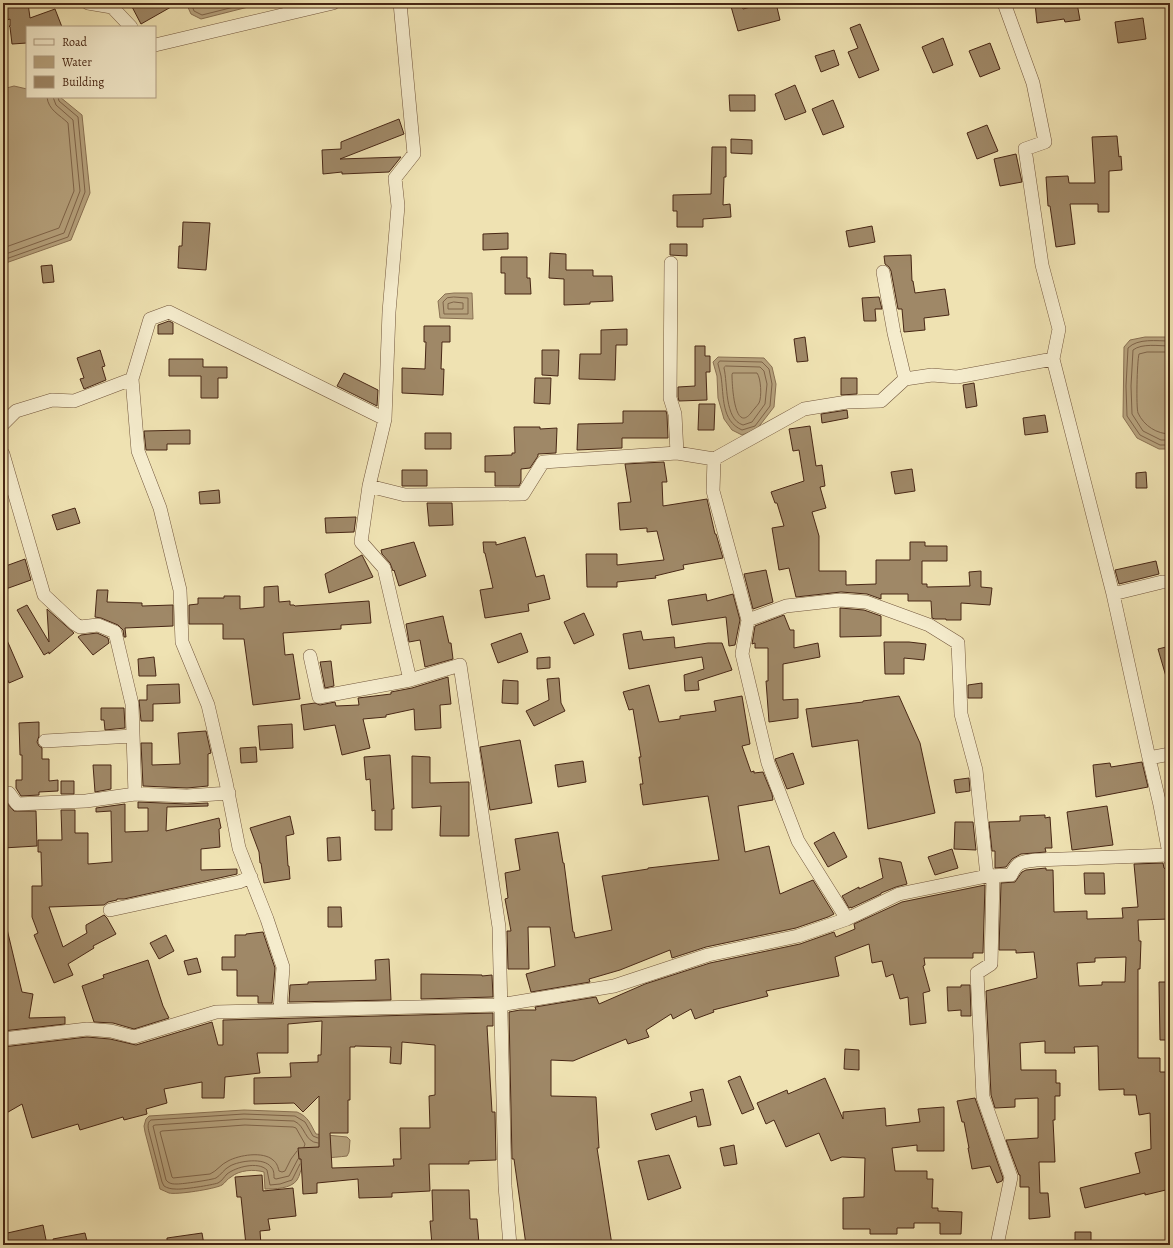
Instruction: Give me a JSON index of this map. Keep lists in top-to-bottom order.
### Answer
{
  "legend": ["Road", "Water", "Building"]
}
